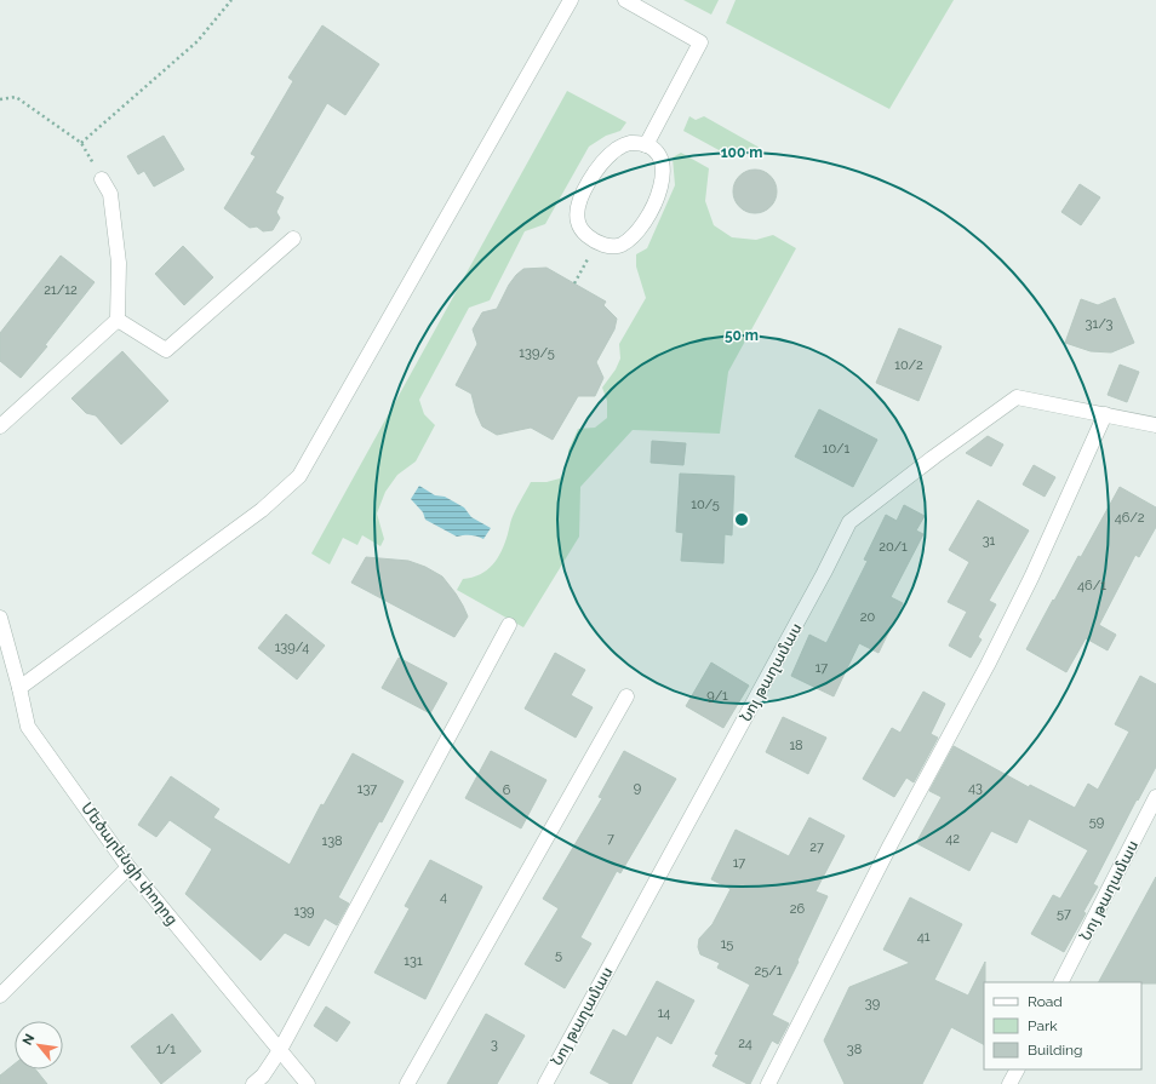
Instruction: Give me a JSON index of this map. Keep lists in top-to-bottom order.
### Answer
{
  "streets": {
    "street": ["Նոյ թաղամաս", "Մեծարենցի փողոց"]
  },
  "house_numbers": [
    "21/12",
    "31/3",
    "139/5",
    "10/2",
    "10/1",
    "10/5",
    "46/2",
    "31",
    "20/1",
    "46/1",
    "20",
    "139/4",
    "17",
    "9/1",
    "18",
    "9",
    "43",
    "137",
    "6",
    "59",
    "7",
    "42",
    "138",
    "27",
    "17",
    "4",
    "26",
    "139",
    "57",
    "41",
    "15",
    "5",
    "131",
    "25/1",
    "39",
    "14",
    "24",
    "3",
    "1/1",
    "38"
  ],
  "legend": ["Road", "Park", "Building"],
  "north": "top left",
  "rings": ["100 m", "50 m"]
}
